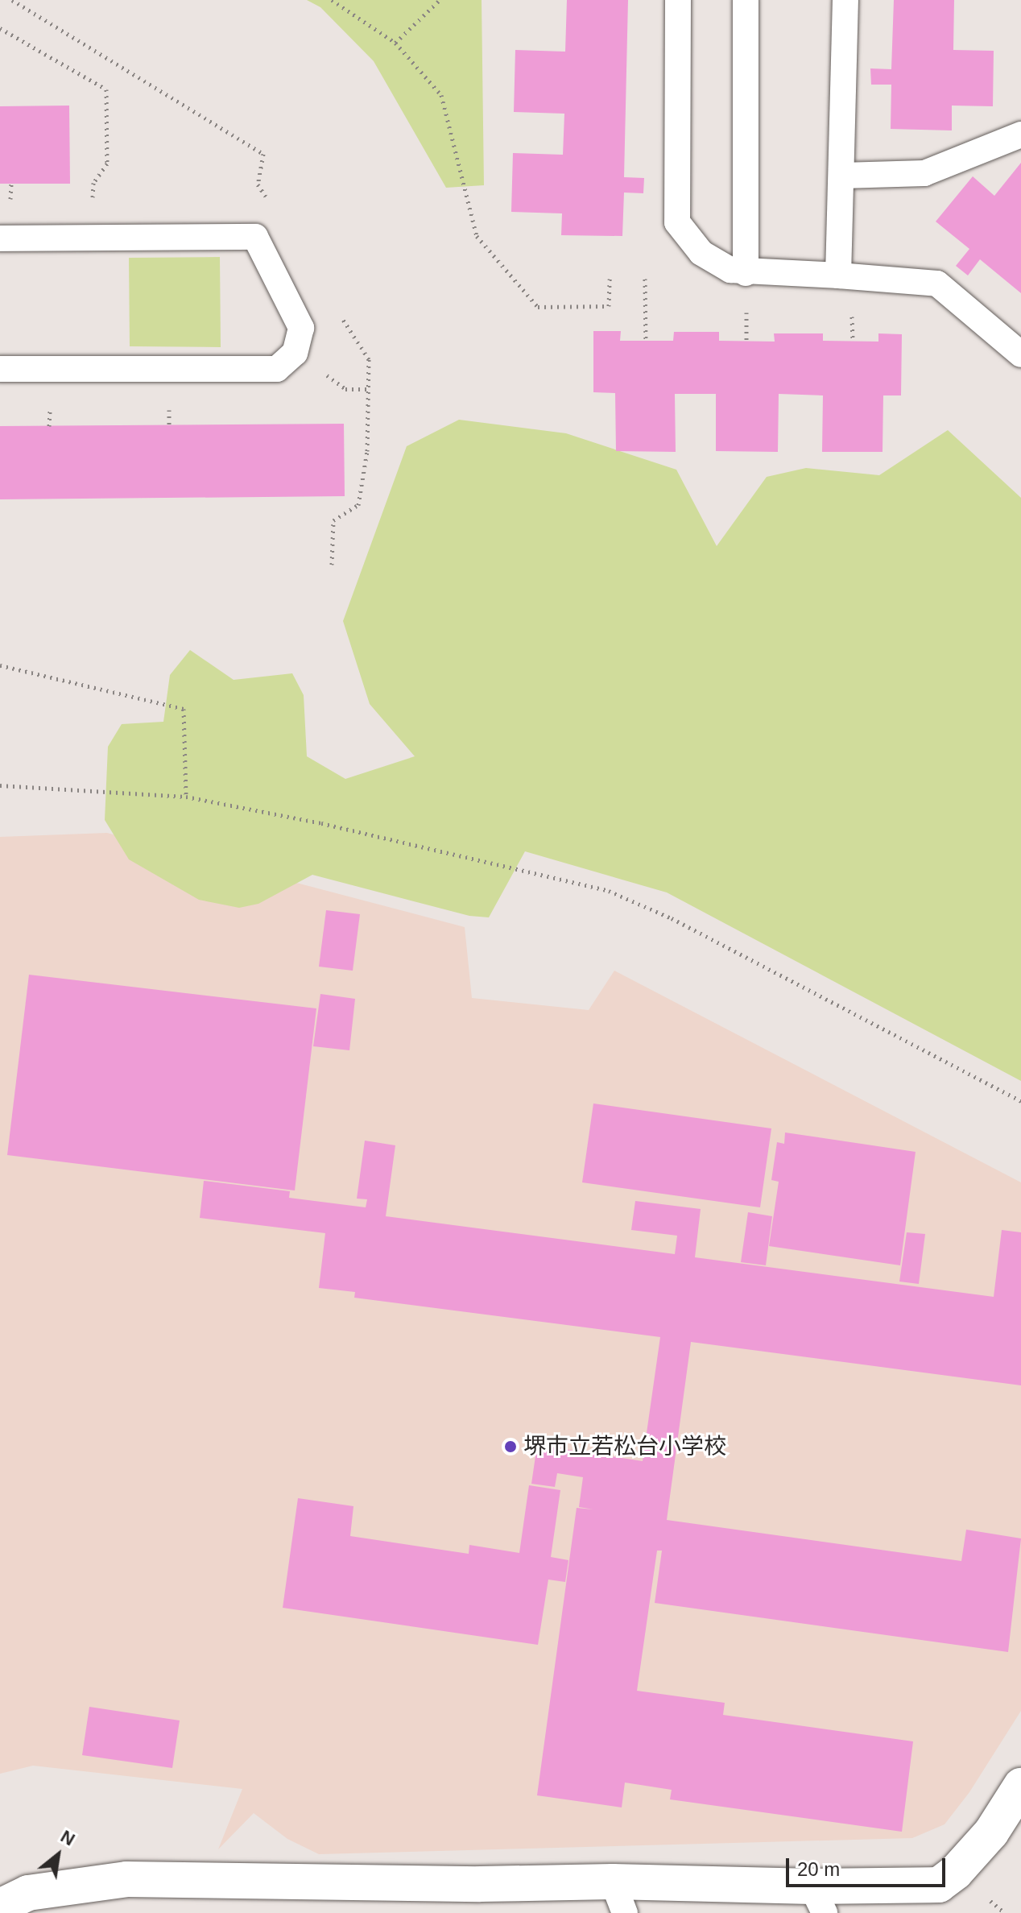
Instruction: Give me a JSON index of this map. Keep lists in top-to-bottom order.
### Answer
{
  "places": ["堺市立若松台小学校"],
  "scale_bar": "20 m",
  "north": "top right"
}
